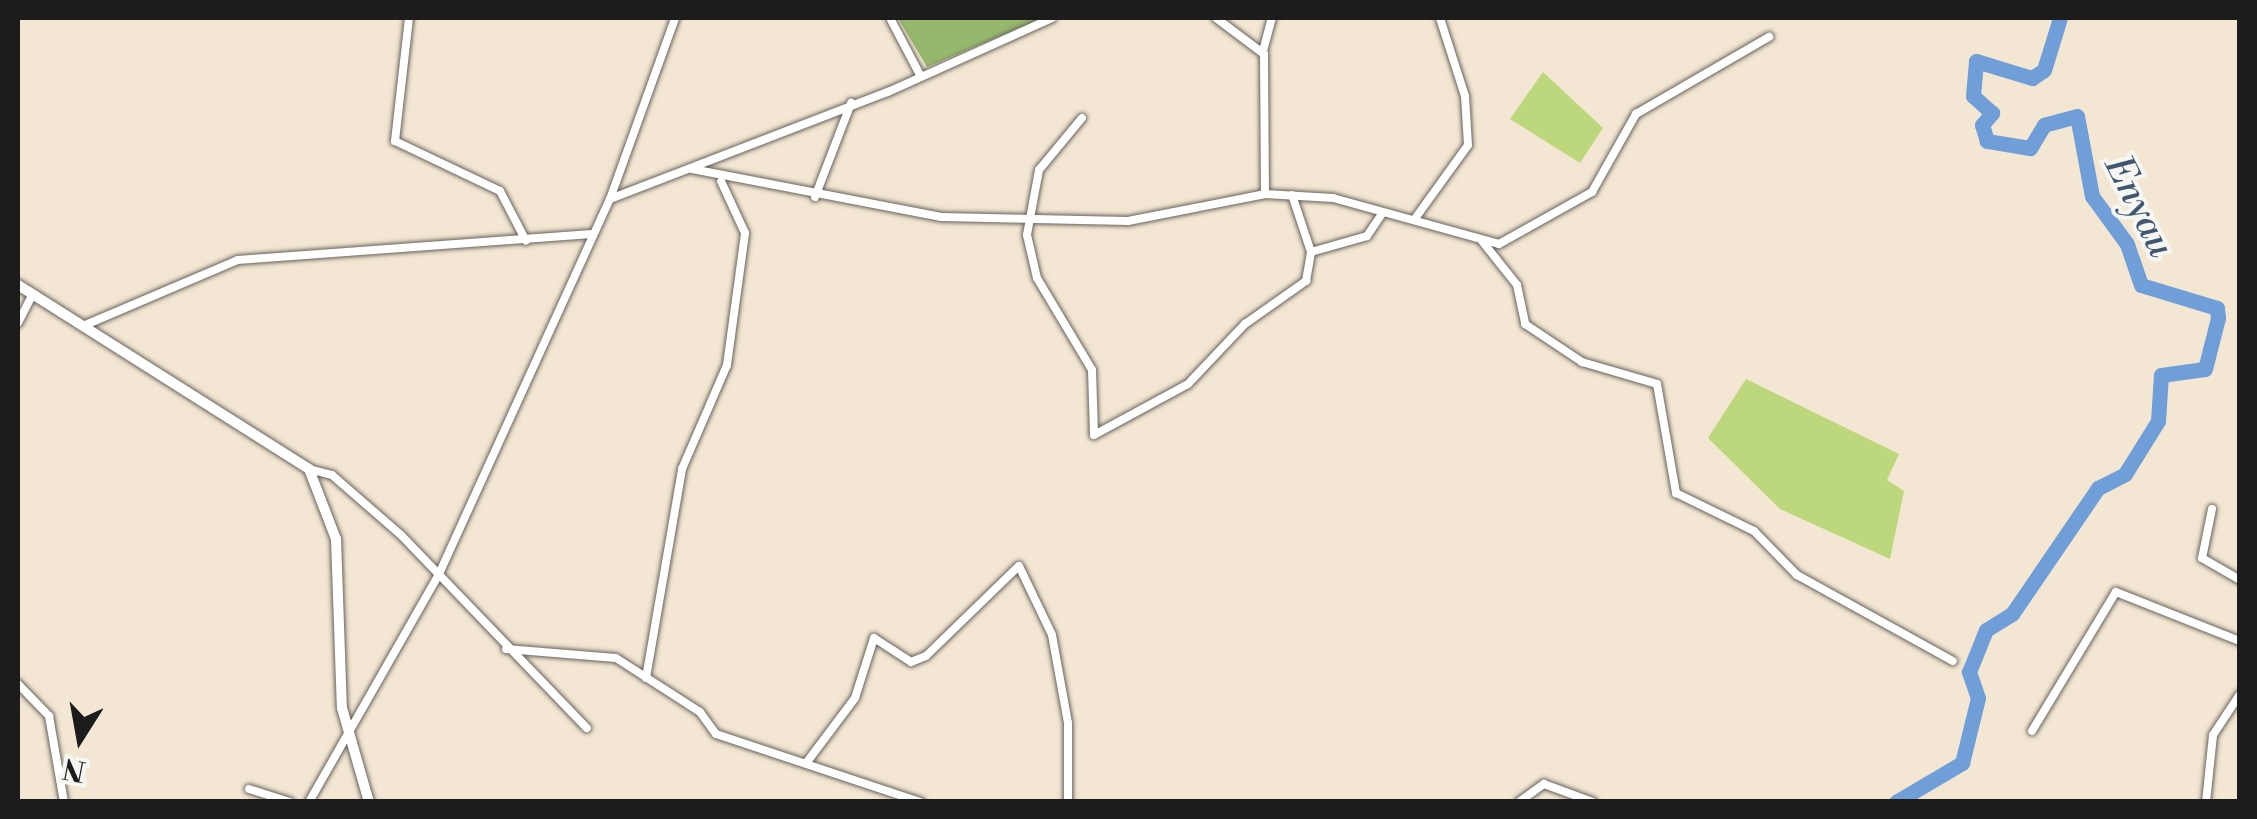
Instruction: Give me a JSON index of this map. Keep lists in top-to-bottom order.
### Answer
{
  "water": ["Enyau"],
  "north": "bottom"
}
